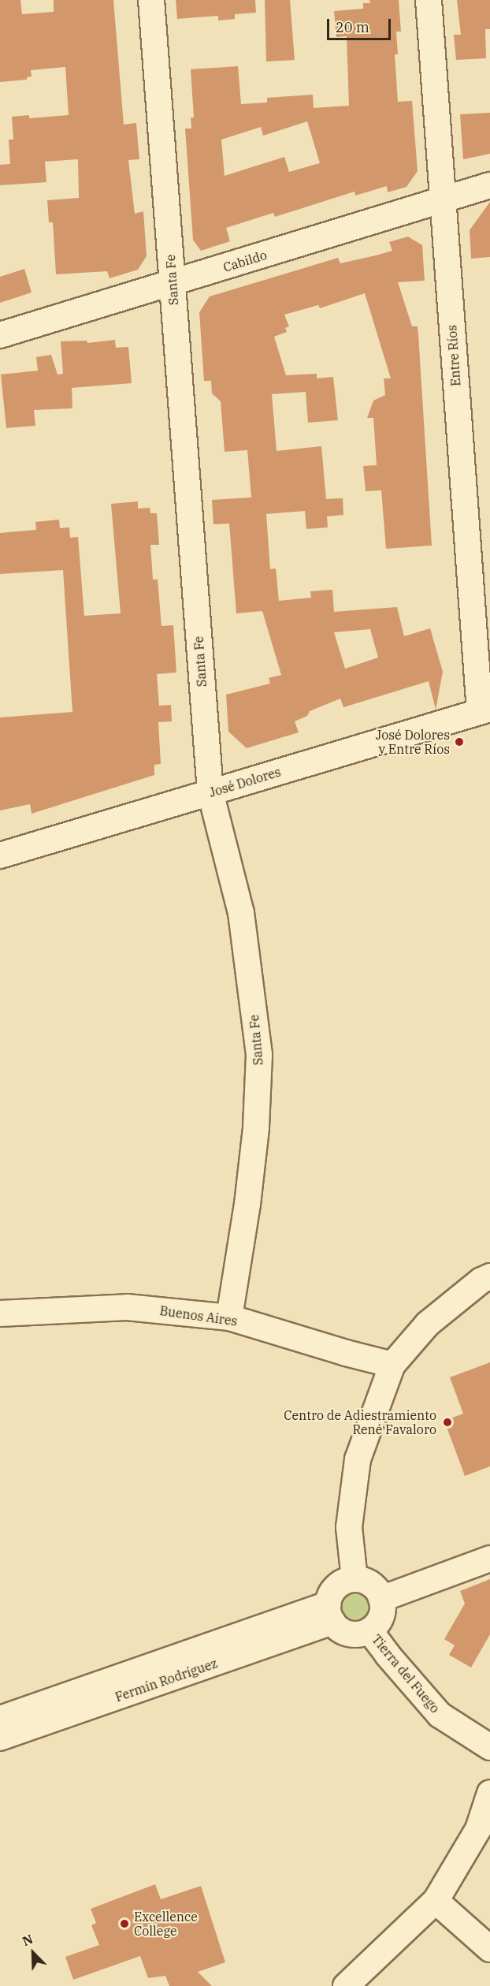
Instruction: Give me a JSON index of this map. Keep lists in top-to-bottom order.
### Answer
{
  "streets": {
    "street": [
      "Cabildo",
      "Santa Fe",
      "Entre Ríos",
      "José Dolores",
      "Buenos Aires",
      "Tierra del Fuego",
      "Fermín Rodríguez"
    ]
  },
  "crossings": [
    ["Cabildo", "Santa Fe"],
    ["Cabildo", "Entre Ríos"],
    ["Santa Fe", "José Dolores"],
    ["Santa Fe", "Buenos Aires"],
    ["Entre Ríos", "José Dolores"],
    ["Tierra del Fuego", "Fermín Rodríguez"]
  ],
  "places": ["José Dolores y Entre Ríos", "Centro de Adiestramiento René Favaloro", "Excellence College"],
  "scale_bar": "20 m",
  "north": "top left"
}
